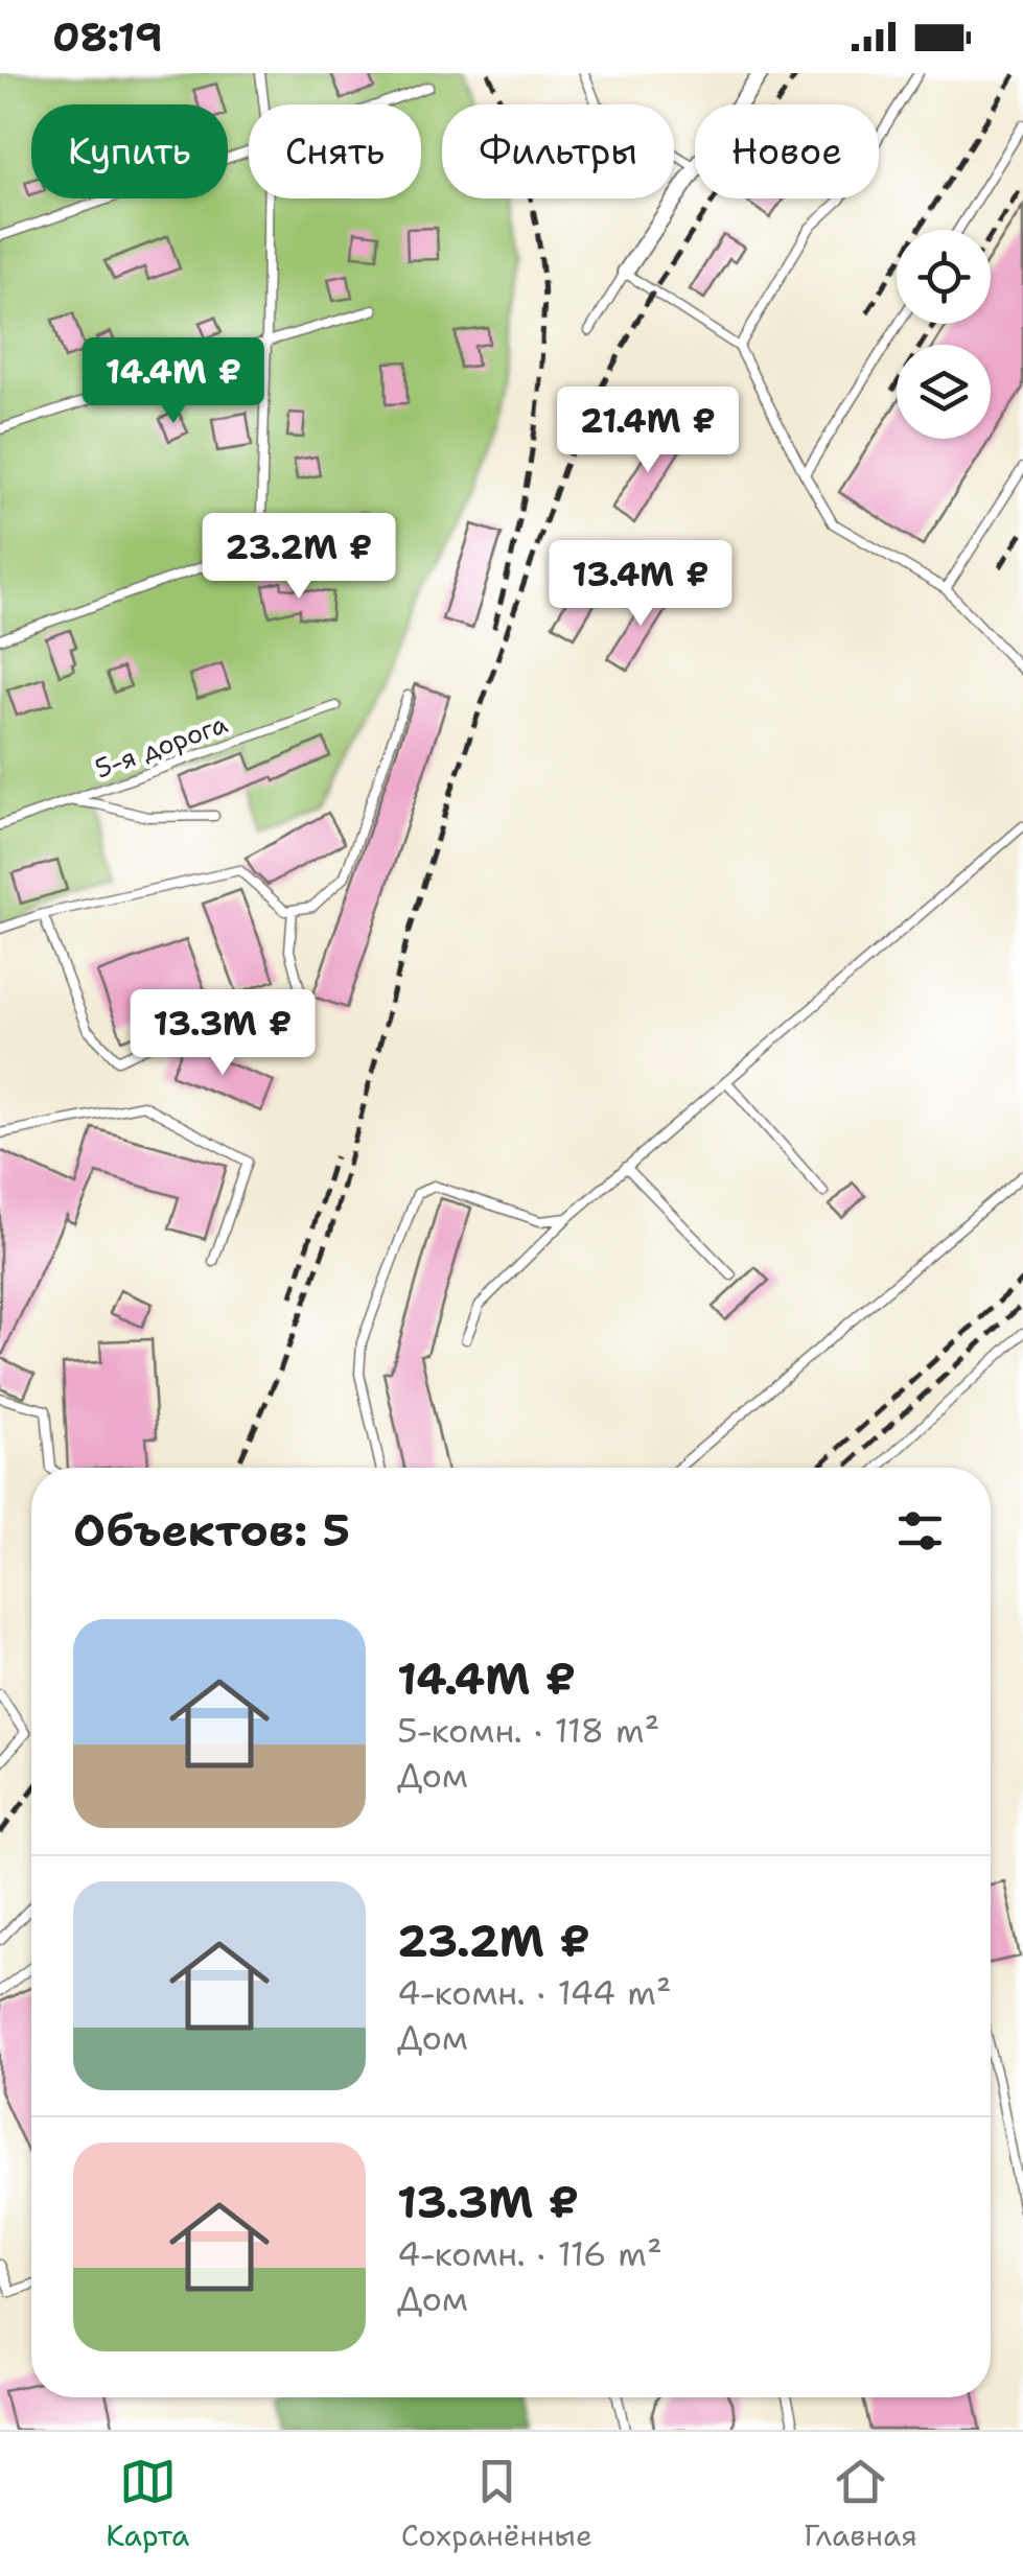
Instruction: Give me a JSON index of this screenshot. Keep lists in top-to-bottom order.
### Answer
{
  "streets": {
    "lane": ["5-я дорога"]
  },
  "page": {
    "status": "08:19",
    "chip": [
      "Купить",
      "Снять",
      "Фильтры",
      "Новое"
    ],
    "price": [
      "14.4M ₽",
      "21.4M ₽",
      "23.2M ₽",
      "13.4M ₽",
      "13.3M ₽"
    ],
    "heading": "Объектов: 5",
    "list": [
      {
        "name": "14.4M ₽",
        "note": "5-комн. · 118 m² · Дом"
      },
      {
        "name": "23.2M ₽",
        "note": "4-комн. · 144 m² · Дом"
      },
      {
        "name": "13.3M ₽",
        "note": "4-комн. · 116 m² · Дом"
      }
    ],
    "tabs": ["Карта", "Сохранённые", "Главная"]
  }
}
